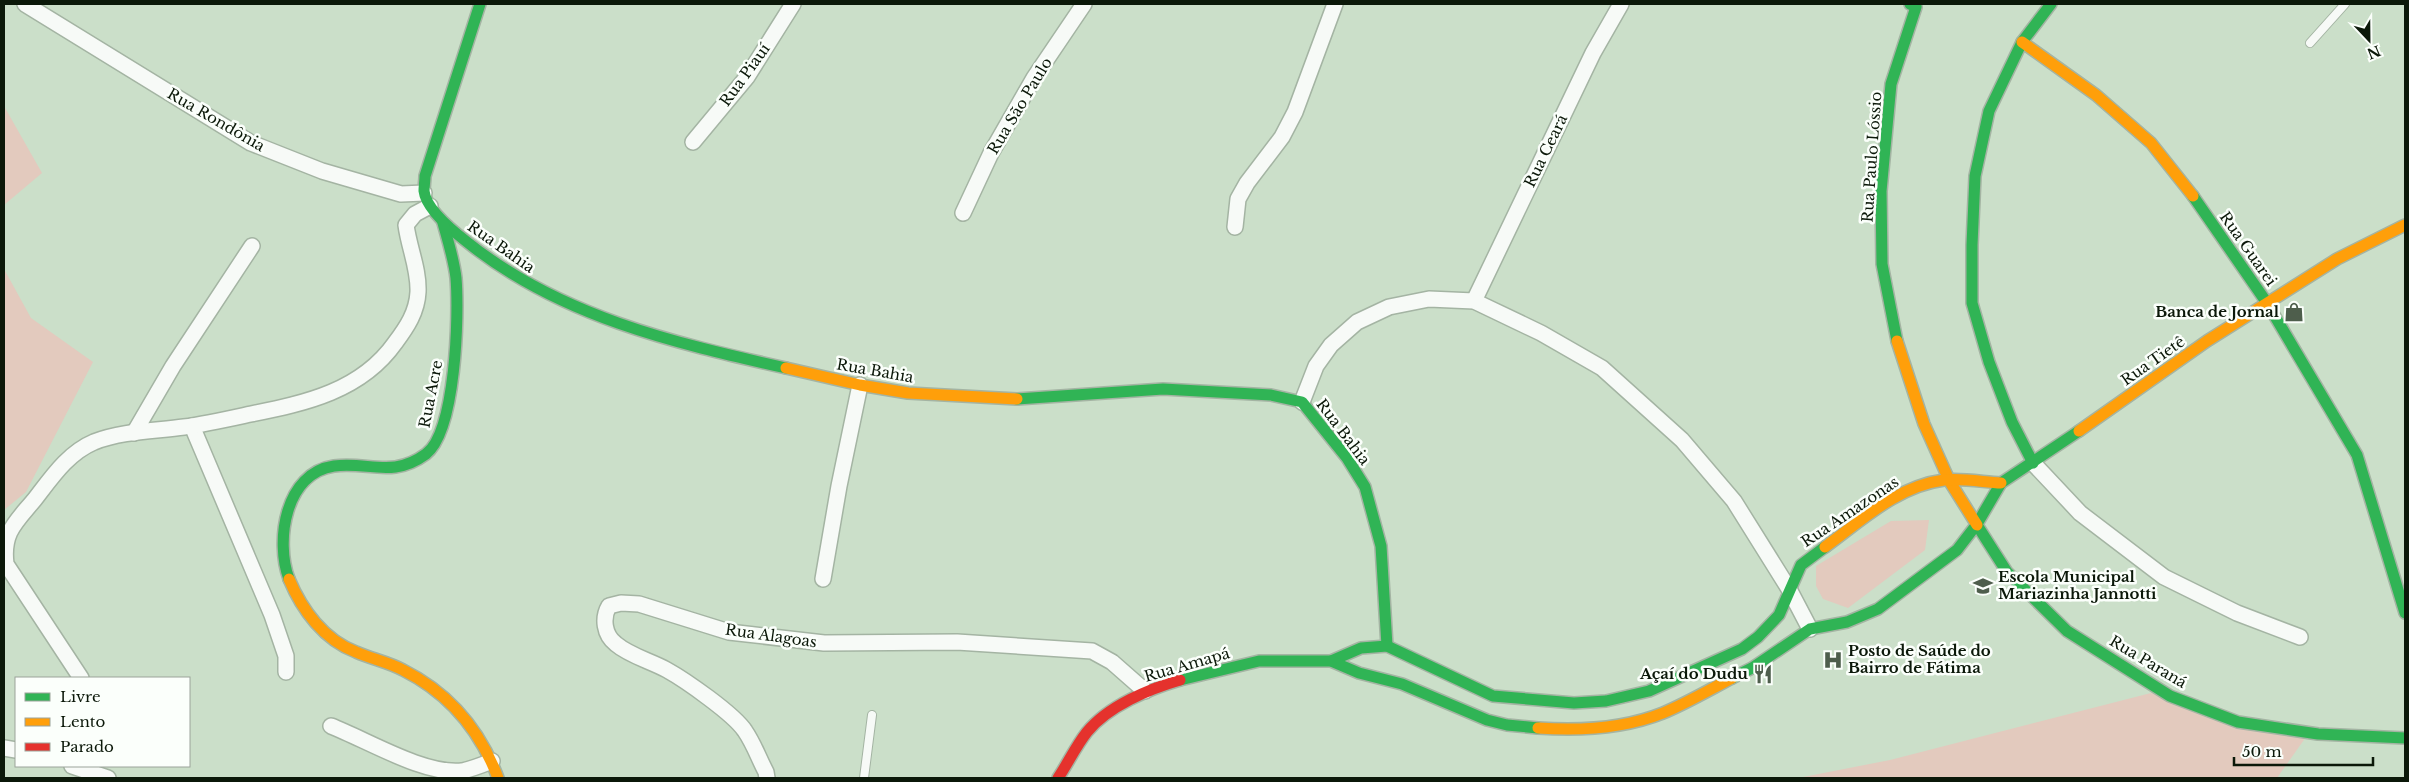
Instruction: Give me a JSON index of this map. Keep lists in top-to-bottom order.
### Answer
{
  "streets": {
    "street": [
      "Rua Piauí",
      "Rua São Paulo",
      "Rua Rondônia",
      "Rua Ceará",
      "Rua Paulo Lóssio",
      "Rua Bahia",
      "Rua Guarei",
      "Rua Tietê",
      "Rua Acre",
      "Rua Amazonas",
      "Rua Alagoas",
      "Rua Paraná",
      "Rua Amapá"
    ]
  },
  "crossings": [
    ["Rua Rondônia", "Rua Bahia"],
    ["Rua Paulo Lóssio", "Rua Amazonas"],
    ["Rua Paulo Lóssio", "Rua Paraná"],
    ["Rua Bahia", "Rua Acre"],
    ["Rua Bahia", "Rua Amapá"],
    ["Rua Guarei", "Rua Tietê"],
    ["Rua Tietê", "Rua Amazonas"],
    ["Rua Tietê", "Rua Paraná"],
    ["Rua Amazonas", "Rua Paraná"],
    ["Rua Amazonas", "Rua Amapá"],
    ["Rua Alagoas", "Rua Amapá"]
  ],
  "places": {
    "shop": ["Banca de Jornal"],
    "school or university": ["Escola Municipal Mariazinha Jannotti"],
    "hospital": ["Posto de Saúde do Bairro de Fátima"],
    "restaurant": ["Açaí do Dudu"]
  },
  "legend": ["Livre", "Lento", "Parado"],
  "scale_bar": "50 m",
  "north": "bottom"
}
